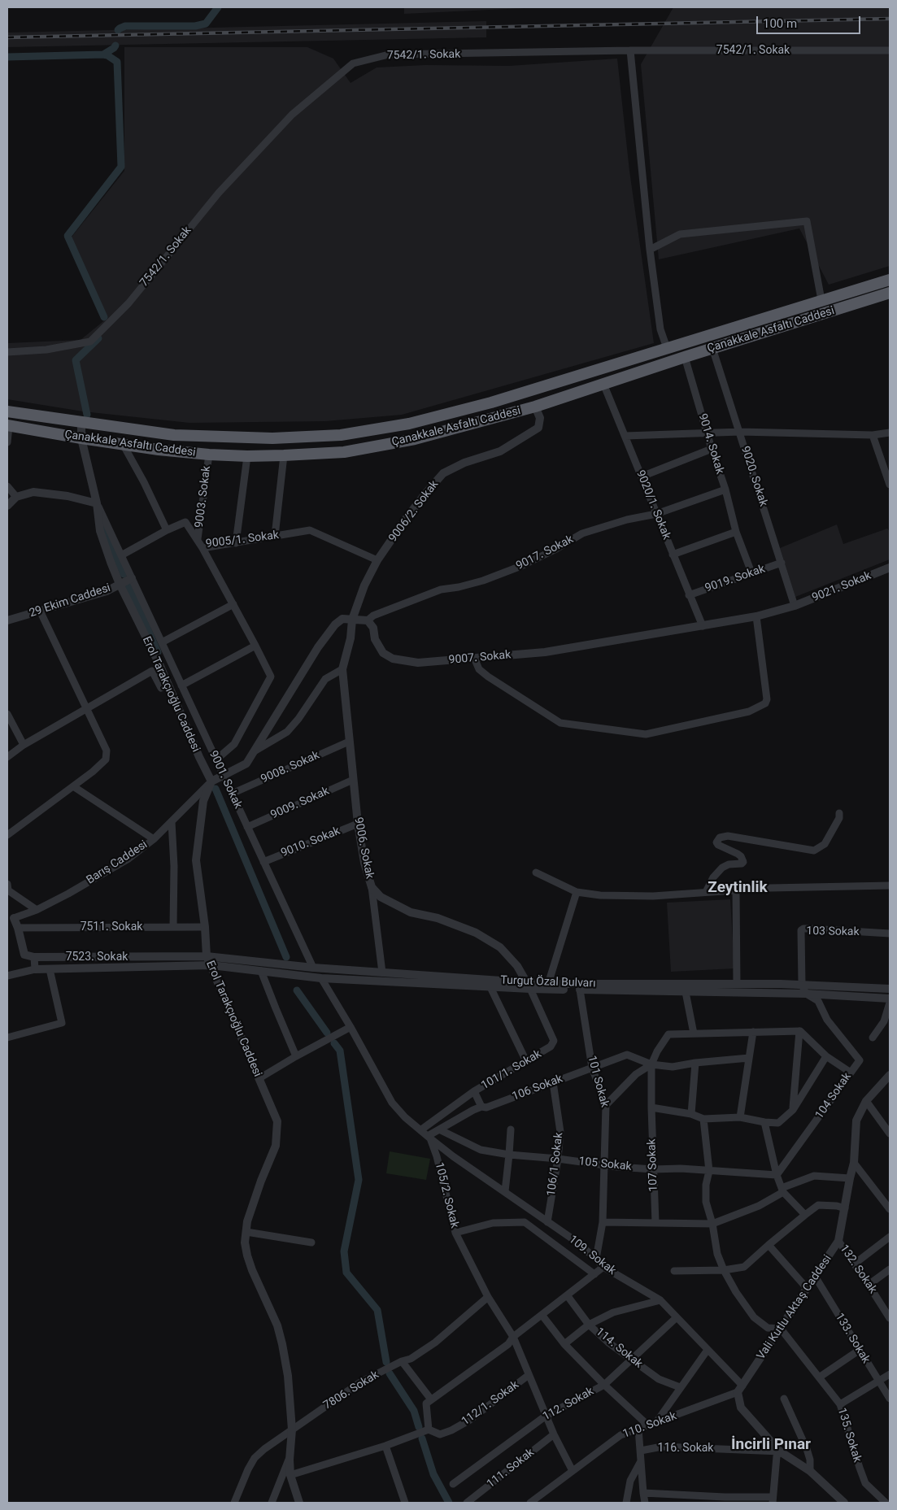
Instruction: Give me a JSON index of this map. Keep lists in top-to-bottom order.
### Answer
{
  "streets": {
    "highway": ["Çanakkale Asfaltı Caddesi"],
    "street": [
      "7542/1. Sokak",
      "9014. Sokak",
      "9020. Sokak",
      "9003. Sokak",
      "9020/1. Sokak",
      "9006/2. Sokak",
      "9005/1. Sokak",
      "9017. Sokak",
      "9019. Sokak",
      "9021. Sokak",
      "29 Ekim Caddesi",
      "9007. Sokak",
      "Erol Tarakçıoğlu Caddesi",
      "9008. Sokak",
      "9001. Sokak",
      "9009. Sokak",
      "9010. Sokak",
      "9006. Sokak",
      "Barış Caddesi",
      "7511. Sokak",
      "103 Sokak",
      "7523. Sokak",
      "Turgut Özal Bulvarı",
      "101/1. Sokak",
      "101 Sokak",
      "106 Sokak",
      "104 Sokak",
      "106/1 Sokak",
      "105 Sokak",
      "107 Sokak",
      "105/2. Sokak",
      "109. Sokak",
      "132. Sokak",
      "Vali Kutlu Aktaş Caddesi",
      "133. Sokak",
      "114. Sokak",
      "7806. Sokak",
      "112/1. Sokak",
      "112. Sokak",
      "110. Sokak",
      "135. Sokak",
      "116. Sokak",
      "111. Sokak"
    ]
  },
  "crossings": [
    ["Çanakkale Asfaltı Caddesi", "9014. Sokak"],
    ["Çanakkale Asfaltı Caddesi", "9020. Sokak"],
    ["Çanakkale Asfaltı Caddesi", "9003. Sokak"],
    ["Çanakkale Asfaltı Caddesi", "9020/1. Sokak"],
    ["Çanakkale Asfaltı Caddesi", "9006/2. Sokak"],
    ["Çanakkale Asfaltı Caddesi", "Erol Tarakçıoğlu Caddesi"],
    ["9014. Sokak", "9017. Sokak"],
    ["9014. Sokak", "9019. Sokak"],
    ["9020. Sokak", "9019. Sokak"],
    ["9020. Sokak", "9021. Sokak"],
    ["9020. Sokak", "9007. Sokak"],
    ["9003. Sokak", "9005/1. Sokak"],
    ["9020/1. Sokak", "9017. Sokak"],
    ["9020/1. Sokak", "9019. Sokak"],
    ["9020/1. Sokak", "9007. Sokak"],
    ["9006/2. Sokak", "9005/1. Sokak"],
    ["9006/2. Sokak", "9006. Sokak"],
    ["9005/1. Sokak", "9001. Sokak"],
    ["9017. Sokak", "9007. Sokak"],
    ["9021. Sokak", "9007. Sokak"],
    ["29 Ekim Caddesi", "Erol Tarakçıoğlu Caddesi"],
    ["29 Ekim Caddesi", "9001. Sokak"],
    ["Erol Tarakçıoğlu Caddesi", "9001. Sokak"],
    ["Erol Tarakçıoğlu Caddesi", "Barış Caddesi"],
    ["Erol Tarakçıoğlu Caddesi", "7511. Sokak"],
    ["Erol Tarakçıoğlu Caddesi", "7523. Sokak"],
    ["Erol Tarakçıoğlu Caddesi", "Turgut Özal Bulvarı"],
    ["Erol Tarakçıoğlu Caddesi", "7806. Sokak"],
    ["9008. Sokak", "9001. Sokak"],
    ["9008. Sokak", "9006. Sokak"],
    ["9001. Sokak", "9009. Sokak"],
    ["9001. Sokak", "9010. Sokak"],
    ["9001. Sokak", "Turgut Özal Bulvarı"],
    ["9009. Sokak", "9006. Sokak"],
    ["9010. Sokak", "9006. Sokak"],
    ["9006. Sokak", "Turgut Özal Bulvarı"],
    ["9006. Sokak", "101/1. Sokak"],
    ["103 Sokak", "Turgut Özal Bulvarı"],
    ["103 Sokak", "104 Sokak"],
    ["7523. Sokak", "Turgut Özal Bulvarı"],
    ["Turgut Özal Bulvarı", "101/1. Sokak"],
    ["Turgut Özal Bulvarı", "101 Sokak"],
    ["101 Sokak", "106 Sokak"],
    ["101 Sokak", "105 Sokak"],
    ["101 Sokak", "109. Sokak"],
    ["106 Sokak", "106/1 Sokak"],
    ["106 Sokak", "105 Sokak"],
    ["106 Sokak", "107 Sokak"],
    ["106 Sokak", "105/2. Sokak"],
    ["106 Sokak", "109. Sokak"],
    ["104 Sokak", "105 Sokak"],
    ["106/1 Sokak", "105 Sokak"],
    ["106/1 Sokak", "109. Sokak"],
    ["105 Sokak", "107 Sokak"],
    ["105/2. Sokak", "109. Sokak"],
    ["105/2. Sokak", "7806. Sokak"],
    ["105/2. Sokak", "112/1. Sokak"],
    ["105/2. Sokak", "112. Sokak"],
    ["105/2. Sokak", "110. Sokak"],
    ["105/2. Sokak", "111. Sokak"],
    ["109. Sokak", "Vali Kutlu Aktaş Caddesi"],
    ["109. Sokak", "112. Sokak"],
    ["109. Sokak", "110. Sokak"],
    ["132. Sokak", "Vali Kutlu Aktaş Caddesi"],
    ["Vali Kutlu Aktaş Caddesi", "133. Sokak"],
    ["Vali Kutlu Aktaş Caddesi", "110. Sokak"],
    ["Vali Kutlu Aktaş Caddesi", "135. Sokak"],
    ["114. Sokak", "112. Sokak"]
  ],
  "districts": ["Zeytinlik", "İncirli Pınar"],
  "scale_bar": "100 m"
}
